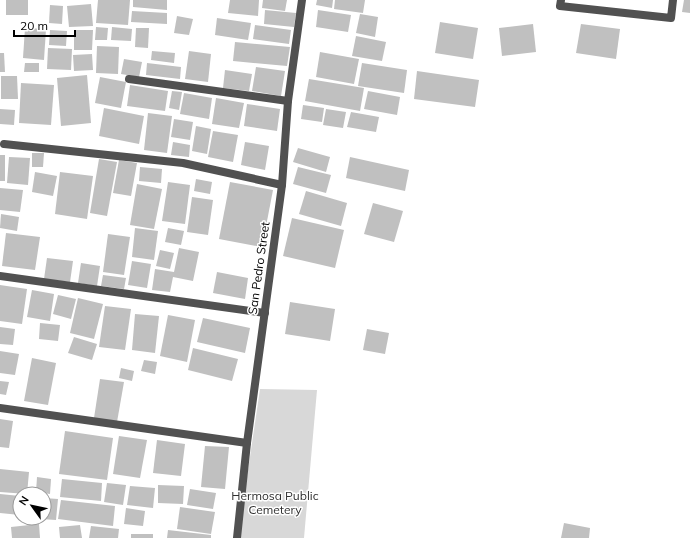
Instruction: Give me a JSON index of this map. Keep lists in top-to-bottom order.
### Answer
{
  "streets": {
    "street": ["San Pedro Street"]
  },
  "parks": ["Hermosa Public Cemetery"],
  "scale_bar": "20 m",
  "north": "top left"
}
